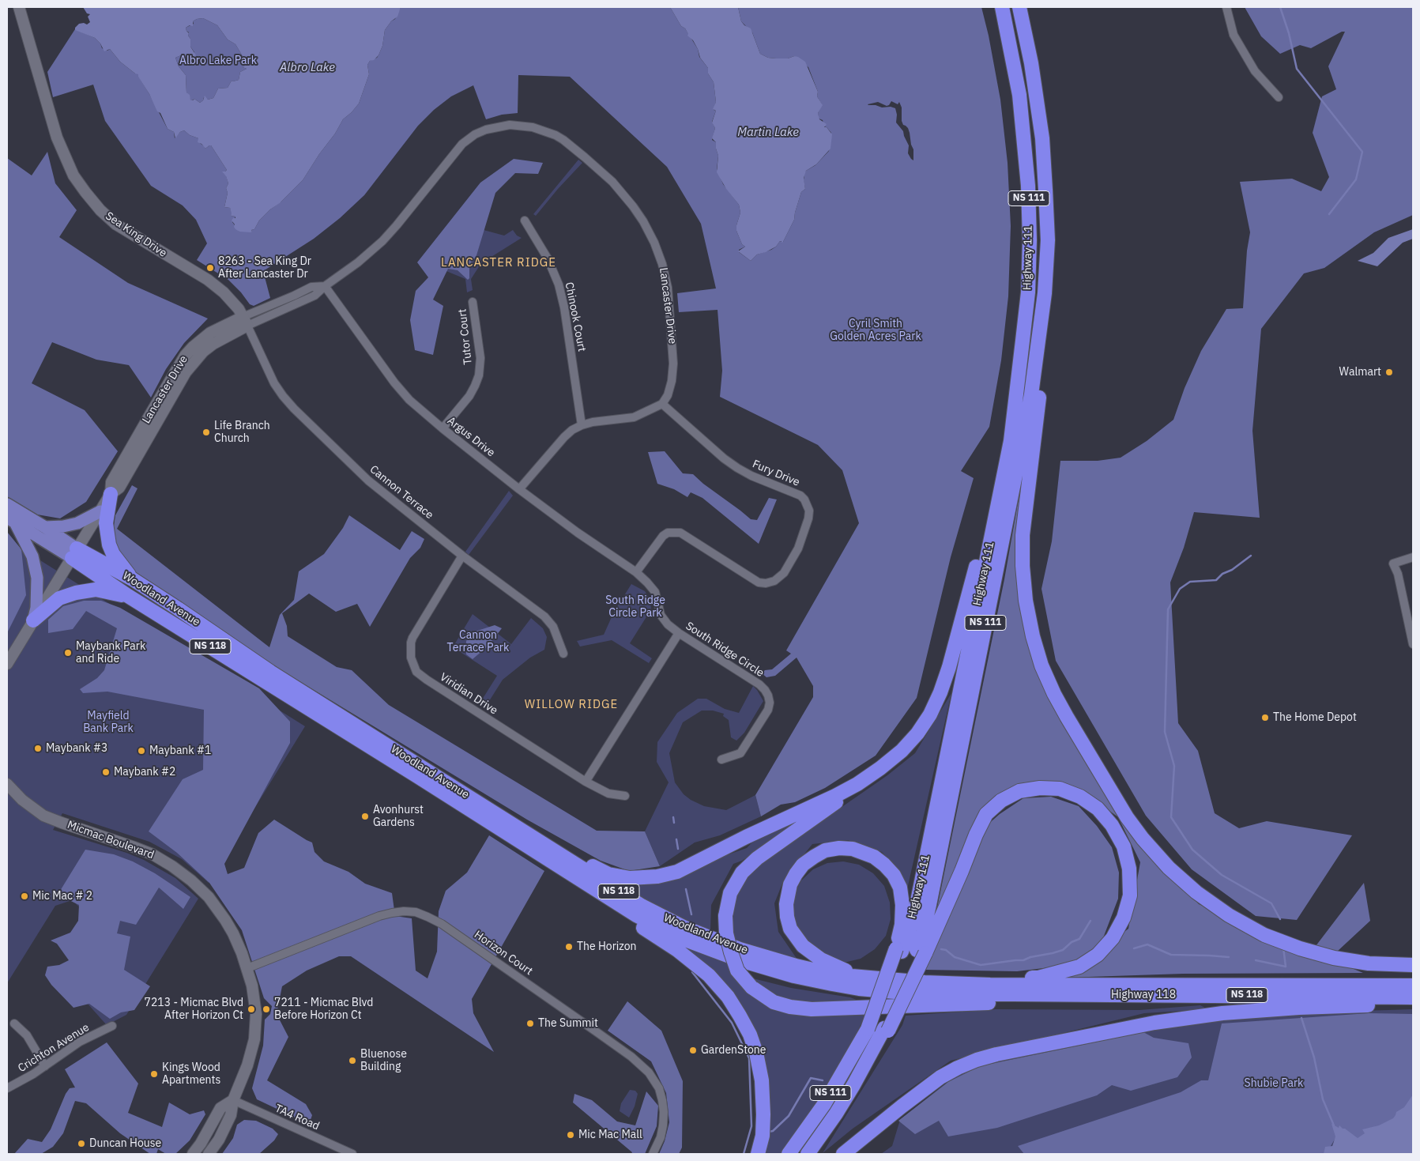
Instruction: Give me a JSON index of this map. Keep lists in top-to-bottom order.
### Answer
{
  "streets": {
    "highway": [
      "NS 111",
      "Highway 111",
      "Woodland Avenue",
      "NS 118",
      "Highway 118"
    ],
    "street": [
      "Sea King Drive",
      "Lancaster Drive",
      "Chinook Court",
      "Tutor Court",
      "Argus Drive",
      "Fury Drive",
      "Cannon Terrace",
      "South Ridge Circle",
      "Viridian Drive",
      "Micmac Boulevard",
      "Horizon Court",
      "Crichton Avenue",
      "TA4 Road"
    ]
  },
  "crossings": [
    ["Sea King Drive", "Lancaster Drive"],
    ["Sea King Drive", "Cannon Terrace"],
    ["Lancaster Drive", "Argus Drive"],
    ["Lancaster Drive", "Fury Drive"],
    ["Lancaster Drive", "Cannon Terrace"],
    ["Lancaster Drive", "Woodland Avenue"],
    ["Tutor Court", "Argus Drive"],
    ["Argus Drive", "Fury Drive"],
    ["Argus Drive", "South Ridge Circle"],
    ["Fury Drive", "South Ridge Circle"],
    ["Cannon Terrace", "Viridian Drive"],
    ["Woodland Avenue", "Highway 118"],
    ["Micmac Boulevard", "Horizon Court"],
    ["Micmac Boulevard", "TA4 Road"]
  ],
  "districts": ["LANCASTER RIDGE", "WILLOW RIDGE"],
  "water": ["Albro Lake", "Martin Lake"],
  "parks": [
    "Albro Lake Park",
    "Cyril Smith Golden Acres Park",
    "South Ridge Circle Park",
    "Cannon Terrace Park",
    "Mayfield Bank Park",
    "Shubie Park"
  ],
  "places": [
    "8263 - Sea King Dr After Lancaster Dr",
    "Walmart",
    "Life Branch Church",
    "Maybank Park and Ride",
    "The Home Depot",
    "Maybank #3",
    "Maybank #1",
    "Maybank #2",
    "Avonhurst Gardens",
    "Mic Mac # 2",
    "The Horizon",
    "7213 - Micmac Blvd After Horizon Ct",
    "7211 - Micmac Blvd Before Horizon Ct",
    "The Summit",
    "GardenStone",
    "Bluenose Building",
    "Kings Wood Apartments",
    "Mic Mac Mall",
    "Duncan House"
  ]
}
